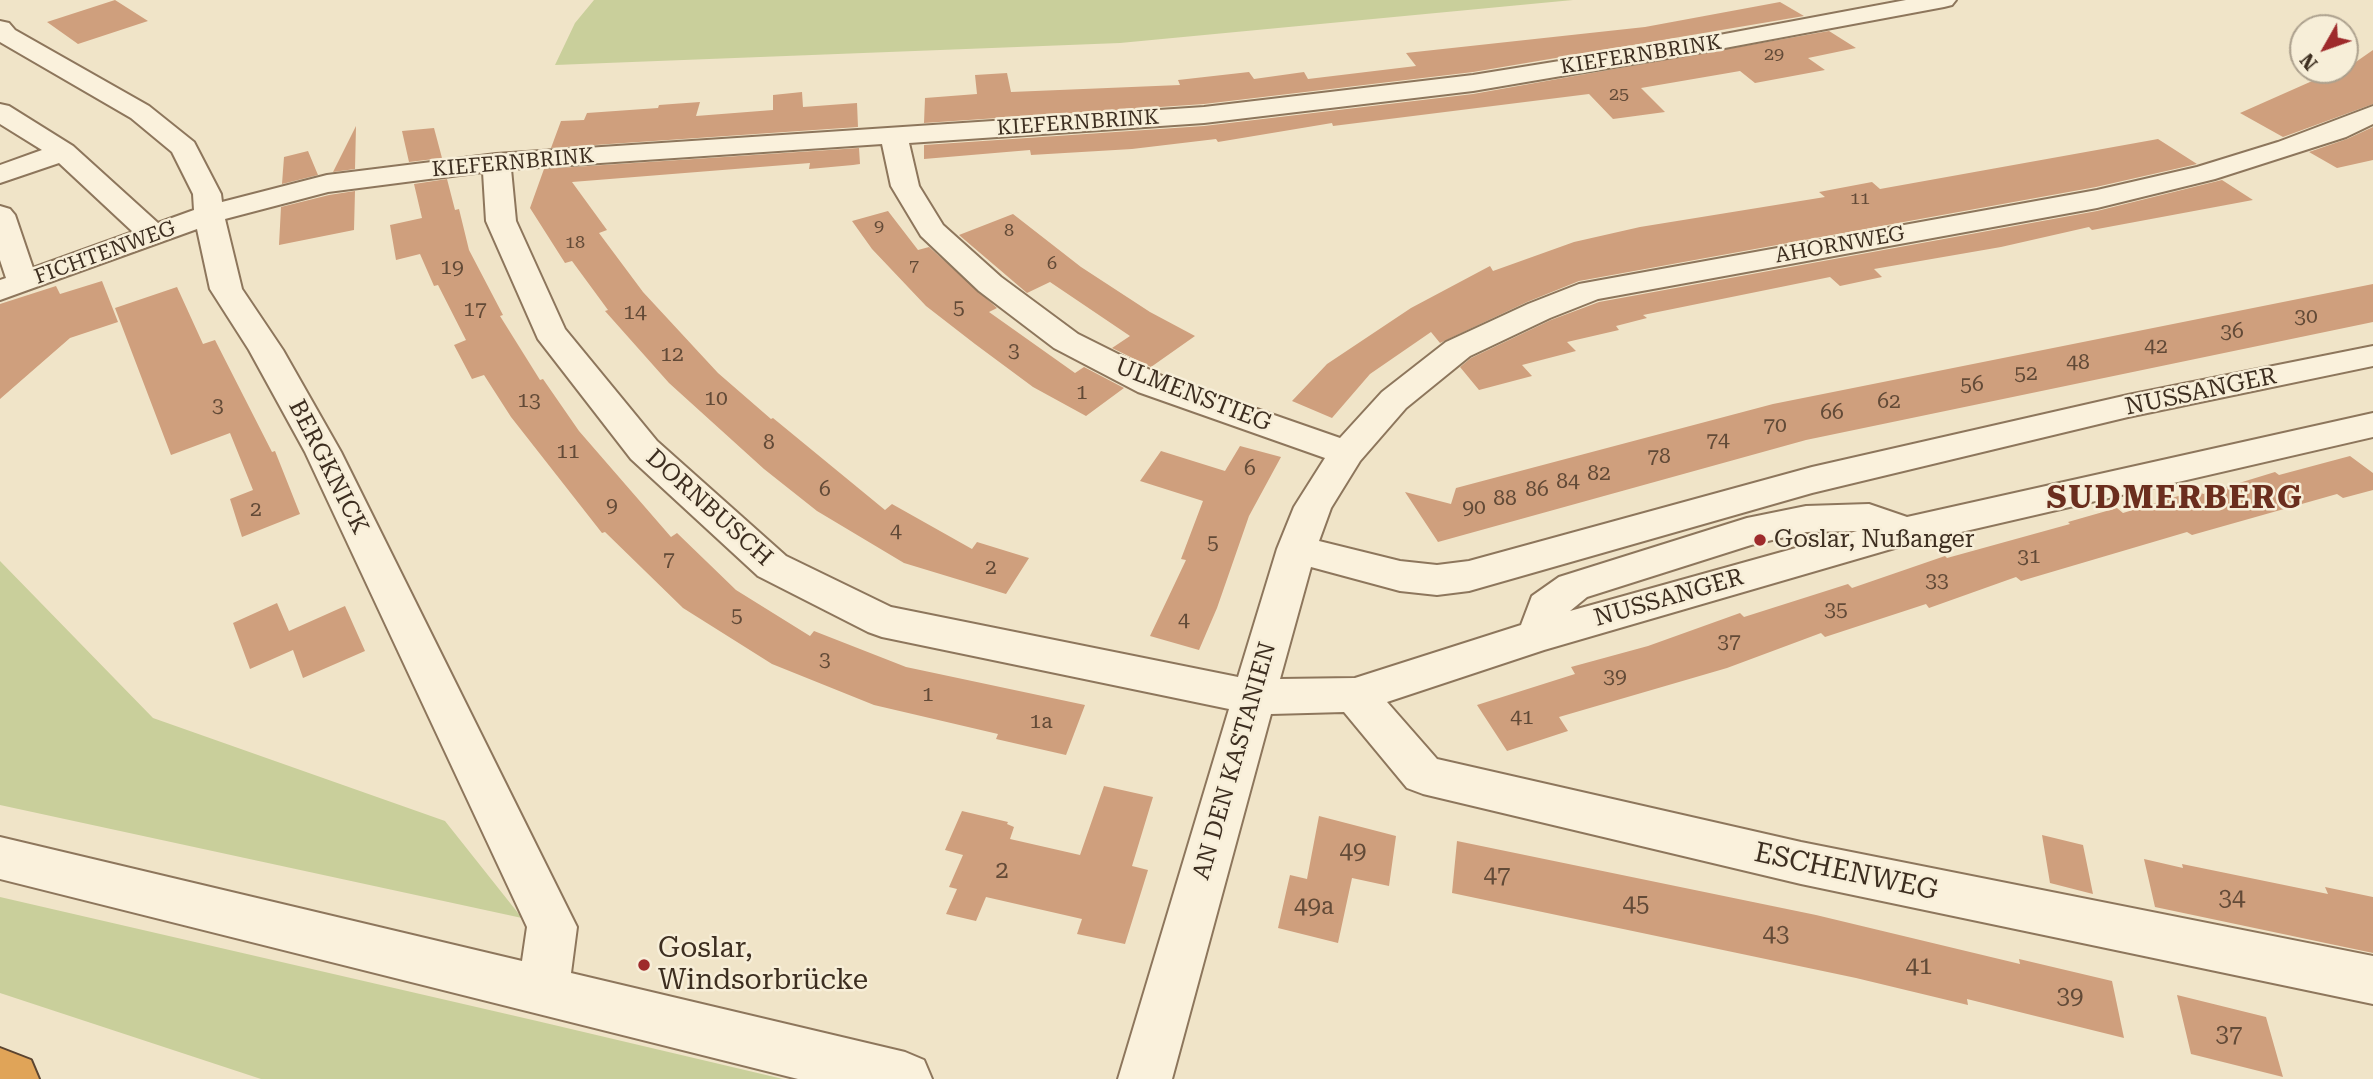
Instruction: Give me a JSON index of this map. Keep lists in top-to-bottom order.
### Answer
{
  "streets": {
    "street": [
      "KIEFERNBRINK",
      "AHORNWEG",
      "FICHTENWEG",
      "NUSSANGER",
      "ULMENSTIEG",
      "BERGKNICK",
      "DORNBUSCH",
      "AN DEN KASTANIEN",
      "ESCHENWEG"
    ]
  },
  "crossings": [
    ["KIEFERNBRINK", "FICHTENWEG"],
    ["KIEFERNBRINK", "ULMENSTIEG"],
    ["KIEFERNBRINK", "BERGKNICK"],
    ["KIEFERNBRINK", "DORNBUSCH"],
    ["AHORNWEG", "ULMENSTIEG"],
    ["AHORNWEG", "AN DEN KASTANIEN"],
    ["FICHTENWEG", "BERGKNICK"],
    ["NUSSANGER", "DORNBUSCH"],
    ["NUSSANGER", "AN DEN KASTANIEN"],
    ["NUSSANGER", "ESCHENWEG"],
    ["ULMENSTIEG", "AN DEN KASTANIEN"],
    ["DORNBUSCH", "AN DEN KASTANIEN"]
  ],
  "districts": ["SUDMERBERG"],
  "places": ["Goslar, Nußanger", "Goslar, Windsorbrücke"],
  "house_numbers": [
    "29",
    "25",
    "11",
    "9",
    "8",
    "18",
    "6",
    "7",
    "19",
    "5",
    "17",
    "14",
    "30",
    "36",
    "42",
    "3",
    "12",
    "48",
    "52",
    "56",
    "1",
    "10",
    "13",
    "62",
    "3",
    "66",
    "70",
    "74",
    "8",
    "11",
    "78",
    "6",
    "82",
    "84",
    "6",
    "86",
    "88",
    "9",
    "90",
    "2",
    "4",
    "5",
    "31",
    "7",
    "2",
    "33",
    "35",
    "5",
    "4",
    "37",
    "3",
    "39",
    "1",
    "41",
    "1a",
    "49",
    "2",
    "47",
    "34",
    "45",
    "49a",
    "43",
    "41",
    "39",
    "37"
  ],
  "north": "bottom left"
}
